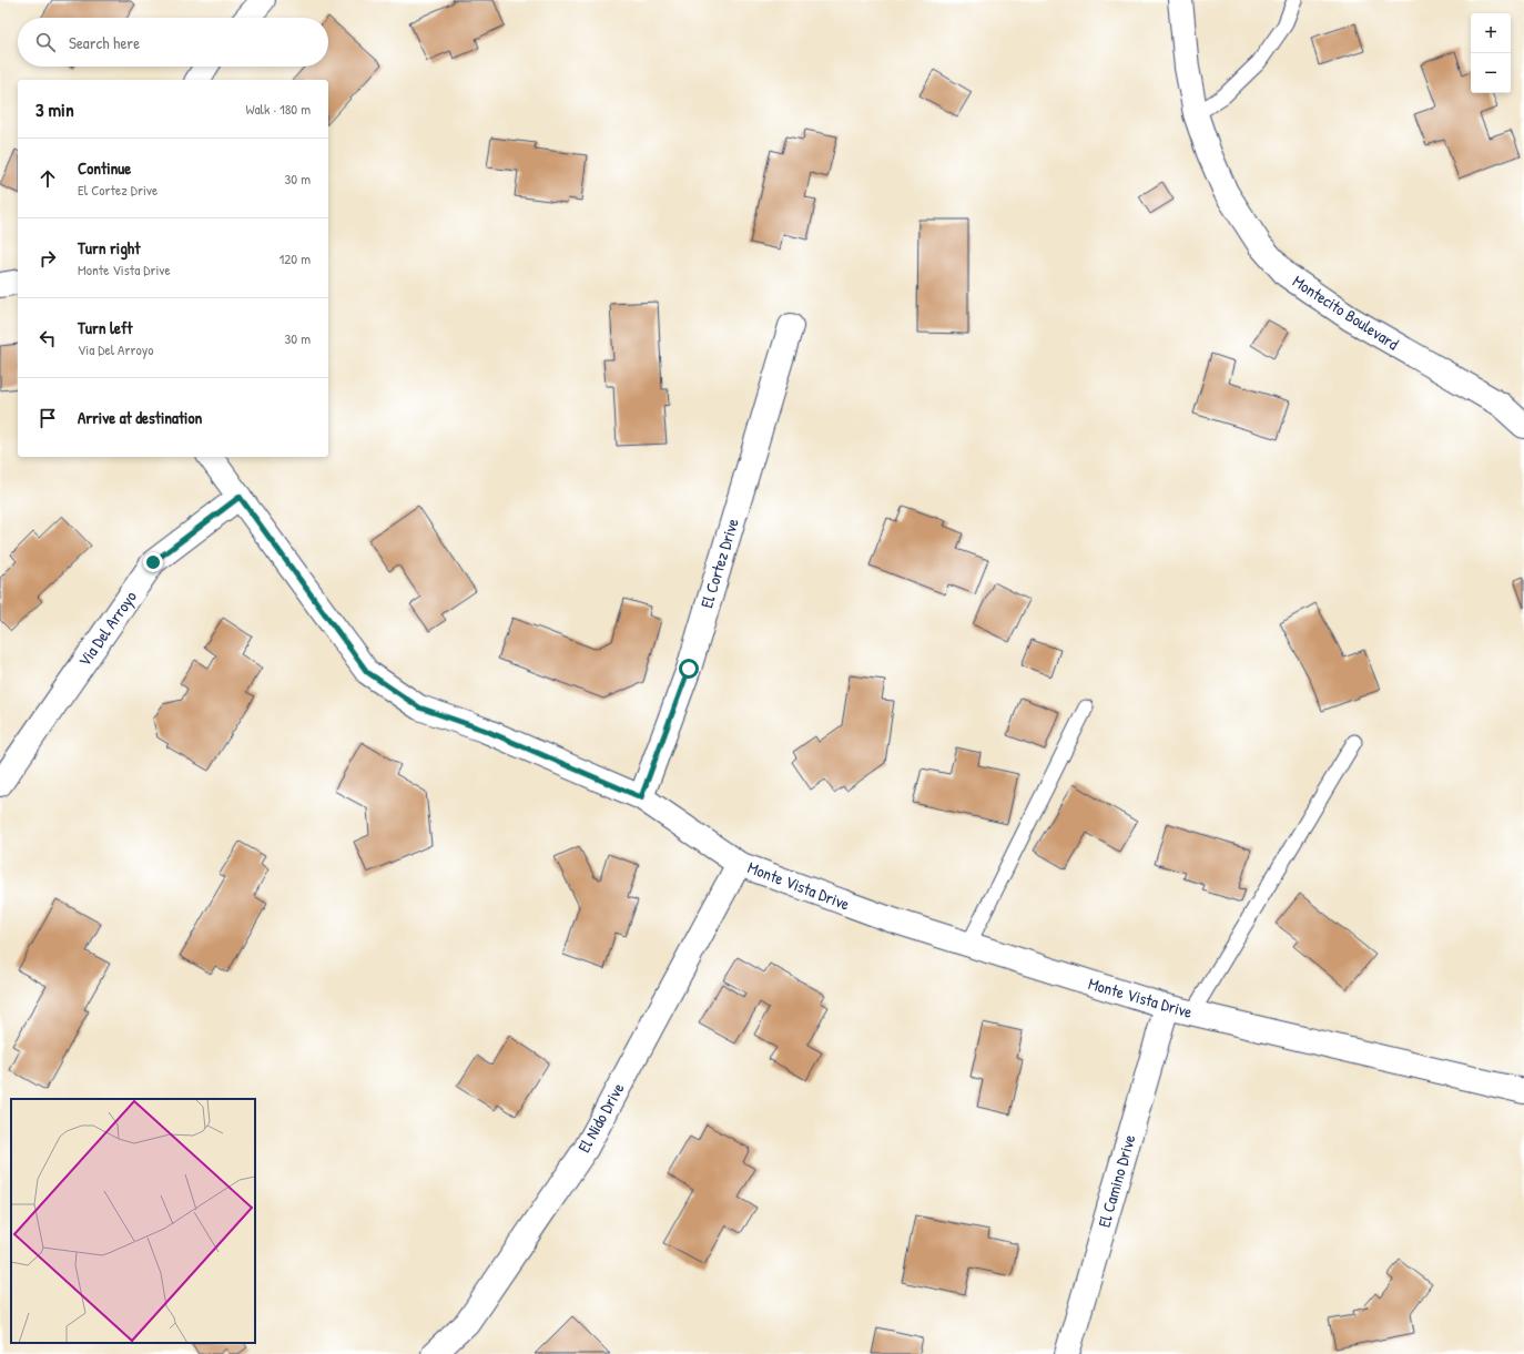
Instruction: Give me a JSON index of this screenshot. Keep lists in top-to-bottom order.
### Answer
{
  "streets": {
    "street": [
      "Montecito Boulevard",
      "El Cortez Drive",
      "Via Del Arroyo",
      "Monte Vista Drive",
      "El Nido Drive",
      "El Camino Drive"
    ]
  },
  "crossings": [
    ["El Cortez Drive", "Monte Vista Drive"],
    ["Via Del Arroyo", "Monte Vista Drive"],
    ["Monte Vista Drive", "El Nido Drive"],
    ["Monte Vista Drive", "El Camino Drive"]
  ],
  "page": {
    "map_buttons": ["+", "−"],
    "search": "Search here",
    "heading": ["3 min", "Walk · 180 m"],
    "list": [
      ["Continue", "El Cortez Drive", "30 m"],
      ["Turn right", "Monte Vista Drive", "120 m"],
      ["Turn left", "Via Del Arroyo", "30 m"],
      "Arrive at destination"
    ]
  }
}
